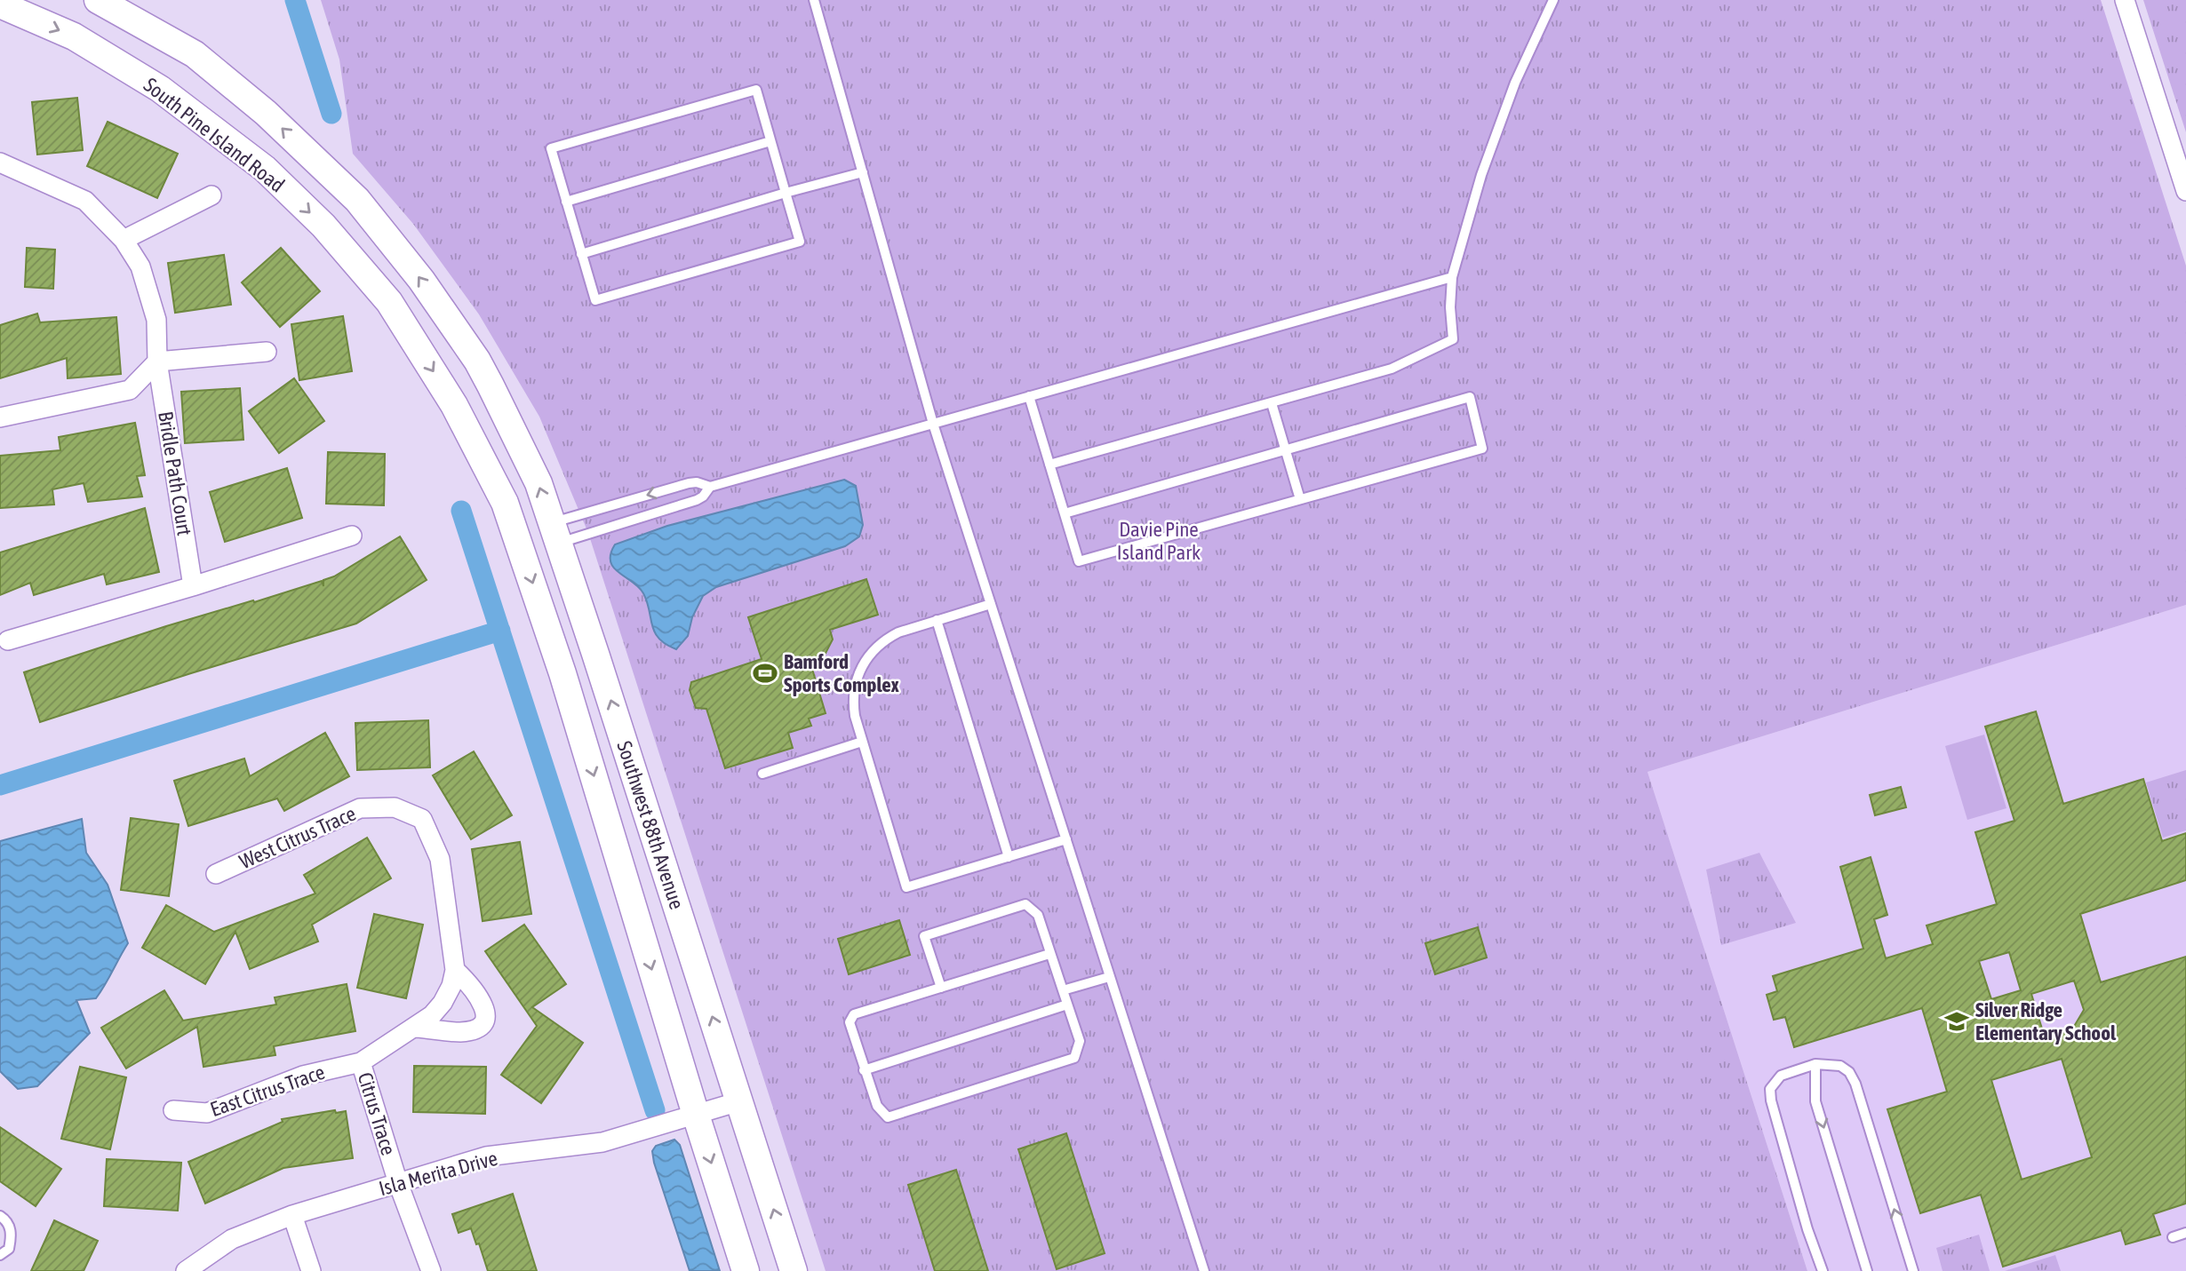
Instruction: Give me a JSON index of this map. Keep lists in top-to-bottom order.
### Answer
{
  "streets": {
    "main road": ["South Pine Island Road", "Southwest 88th Avenue"],
    "street": [
      "Bridle Path Court",
      "West Citrus Trace",
      "East Citrus Trace",
      "Citrus Trace",
      "Isla Merita Drive"
    ]
  },
  "crossings": [
    ["South Pine Island Road", "Southwest 88th Avenue"],
    ["Southwest 88th Avenue", "Isla Merita Drive"],
    ["West Citrus Trace", "East Citrus Trace"],
    ["West Citrus Trace", "Citrus Trace"],
    ["East Citrus Trace", "Citrus Trace"],
    ["Citrus Trace", "Isla Merita Drive"]
  ],
  "one_way": ["South Pine Island Road"],
  "parks": ["Davie Pine Island Park"],
  "places": {
    "sports": ["Bamford Sports Complex"],
    "school or university": ["Silver Ridge Elementary School"]
  }
}
